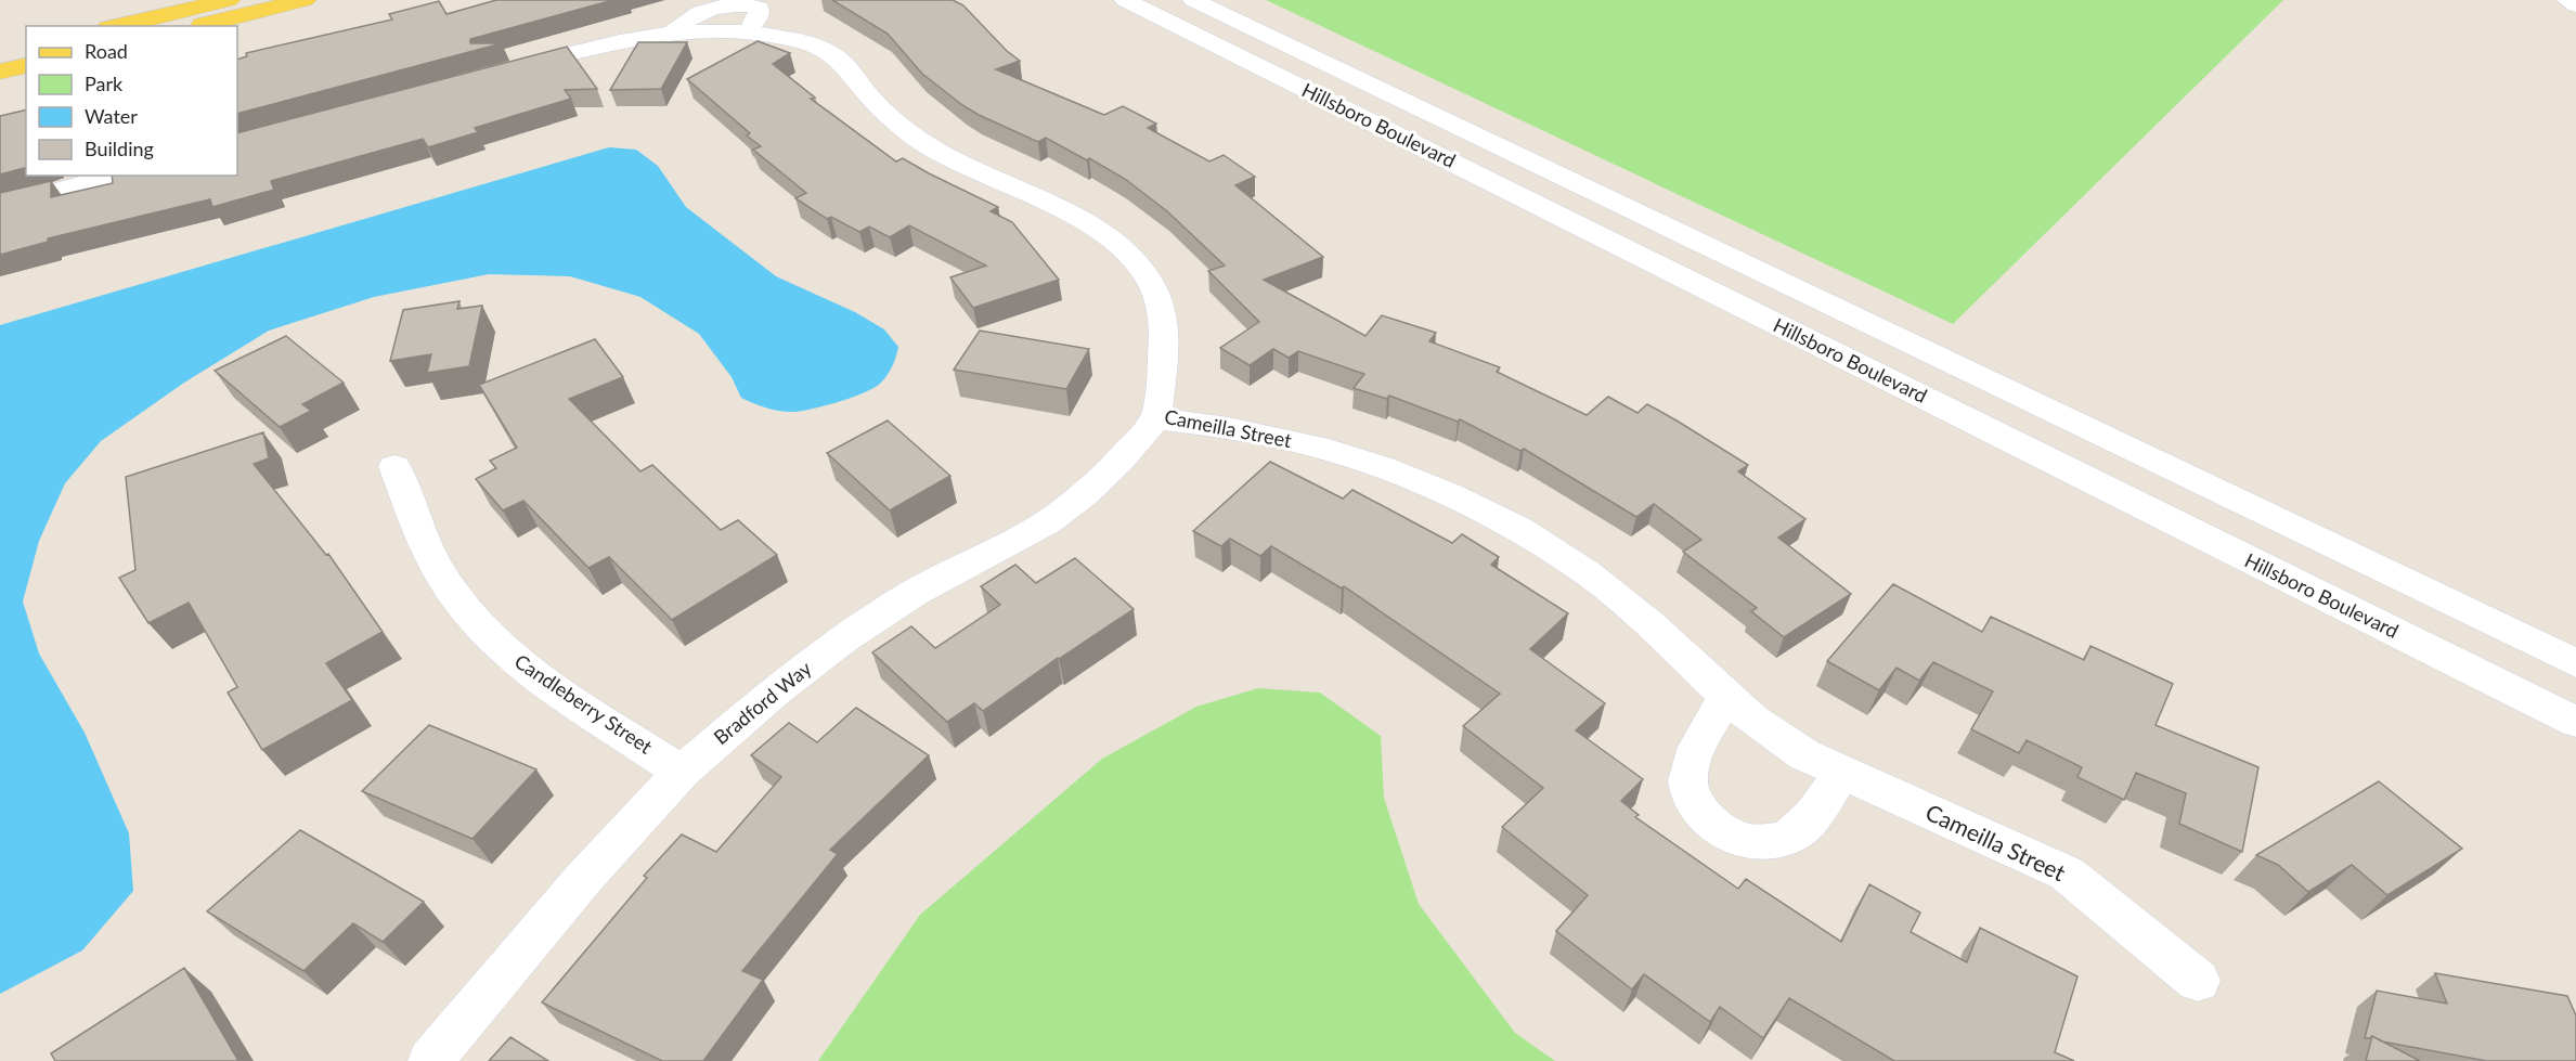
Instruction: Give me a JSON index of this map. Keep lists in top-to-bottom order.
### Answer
{
  "streets": {
    "street": [
      "Hillsboro Boulevard",
      "Cameilla Street",
      "Bradford Way",
      "Candleberry Street"
    ]
  },
  "crossings": [
    ["Cameilla Street", "Bradford Way"],
    ["Bradford Way", "Candleberry Street"]
  ],
  "legend": [
    "Road",
    "Park",
    "Water",
    "Building"
  ]
}
